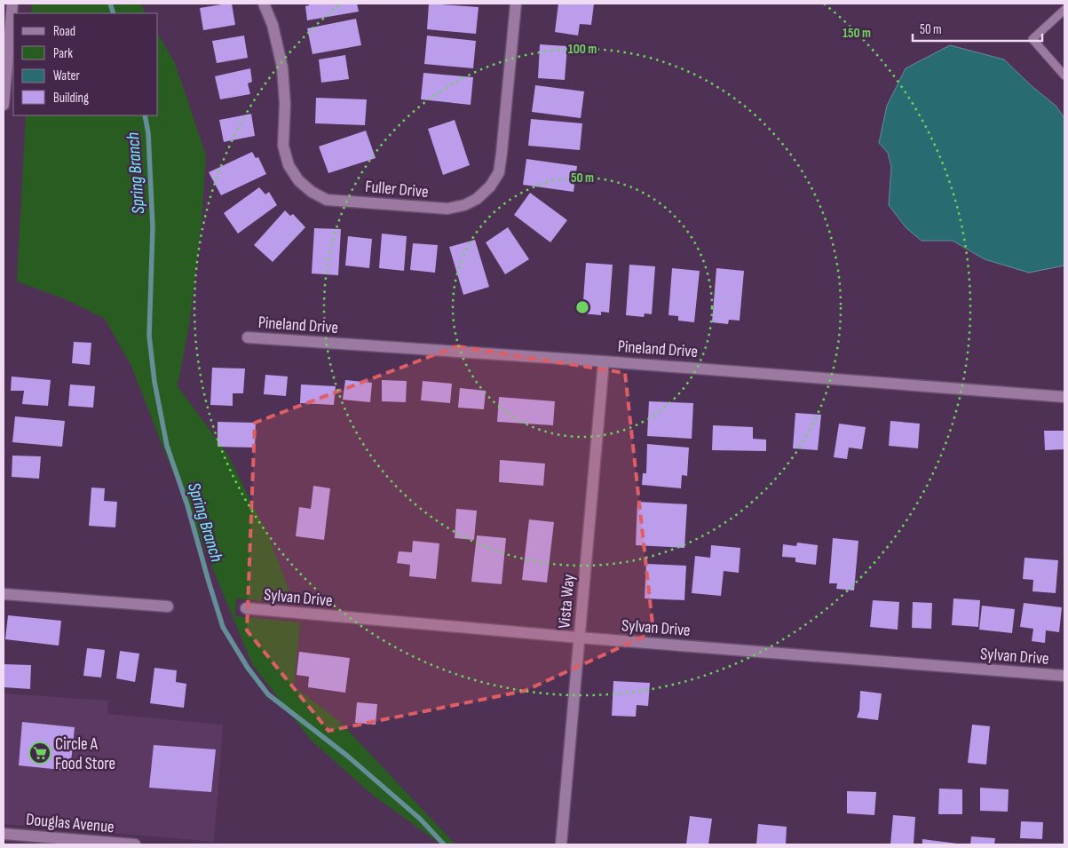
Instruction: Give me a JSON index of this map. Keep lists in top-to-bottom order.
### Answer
{
  "streets": {
    "street": [
      "Fuller Drive",
      "Pineland Drive",
      "Sylvan Drive",
      "Vista Way",
      "Douglas Avenue"
    ]
  },
  "crossings": [
    ["Pineland Drive", "Vista Way"],
    ["Sylvan Drive", "Vista Way"]
  ],
  "water": ["Spring Branch"],
  "places": {
    "supermarket": ["Circle A Food Store"]
  },
  "legend": [
    "Road",
    "Park",
    "Water",
    "Building"
  ],
  "scale_bar": "50 m",
  "rings": ["150 m", "100 m", "50 m"]
}
